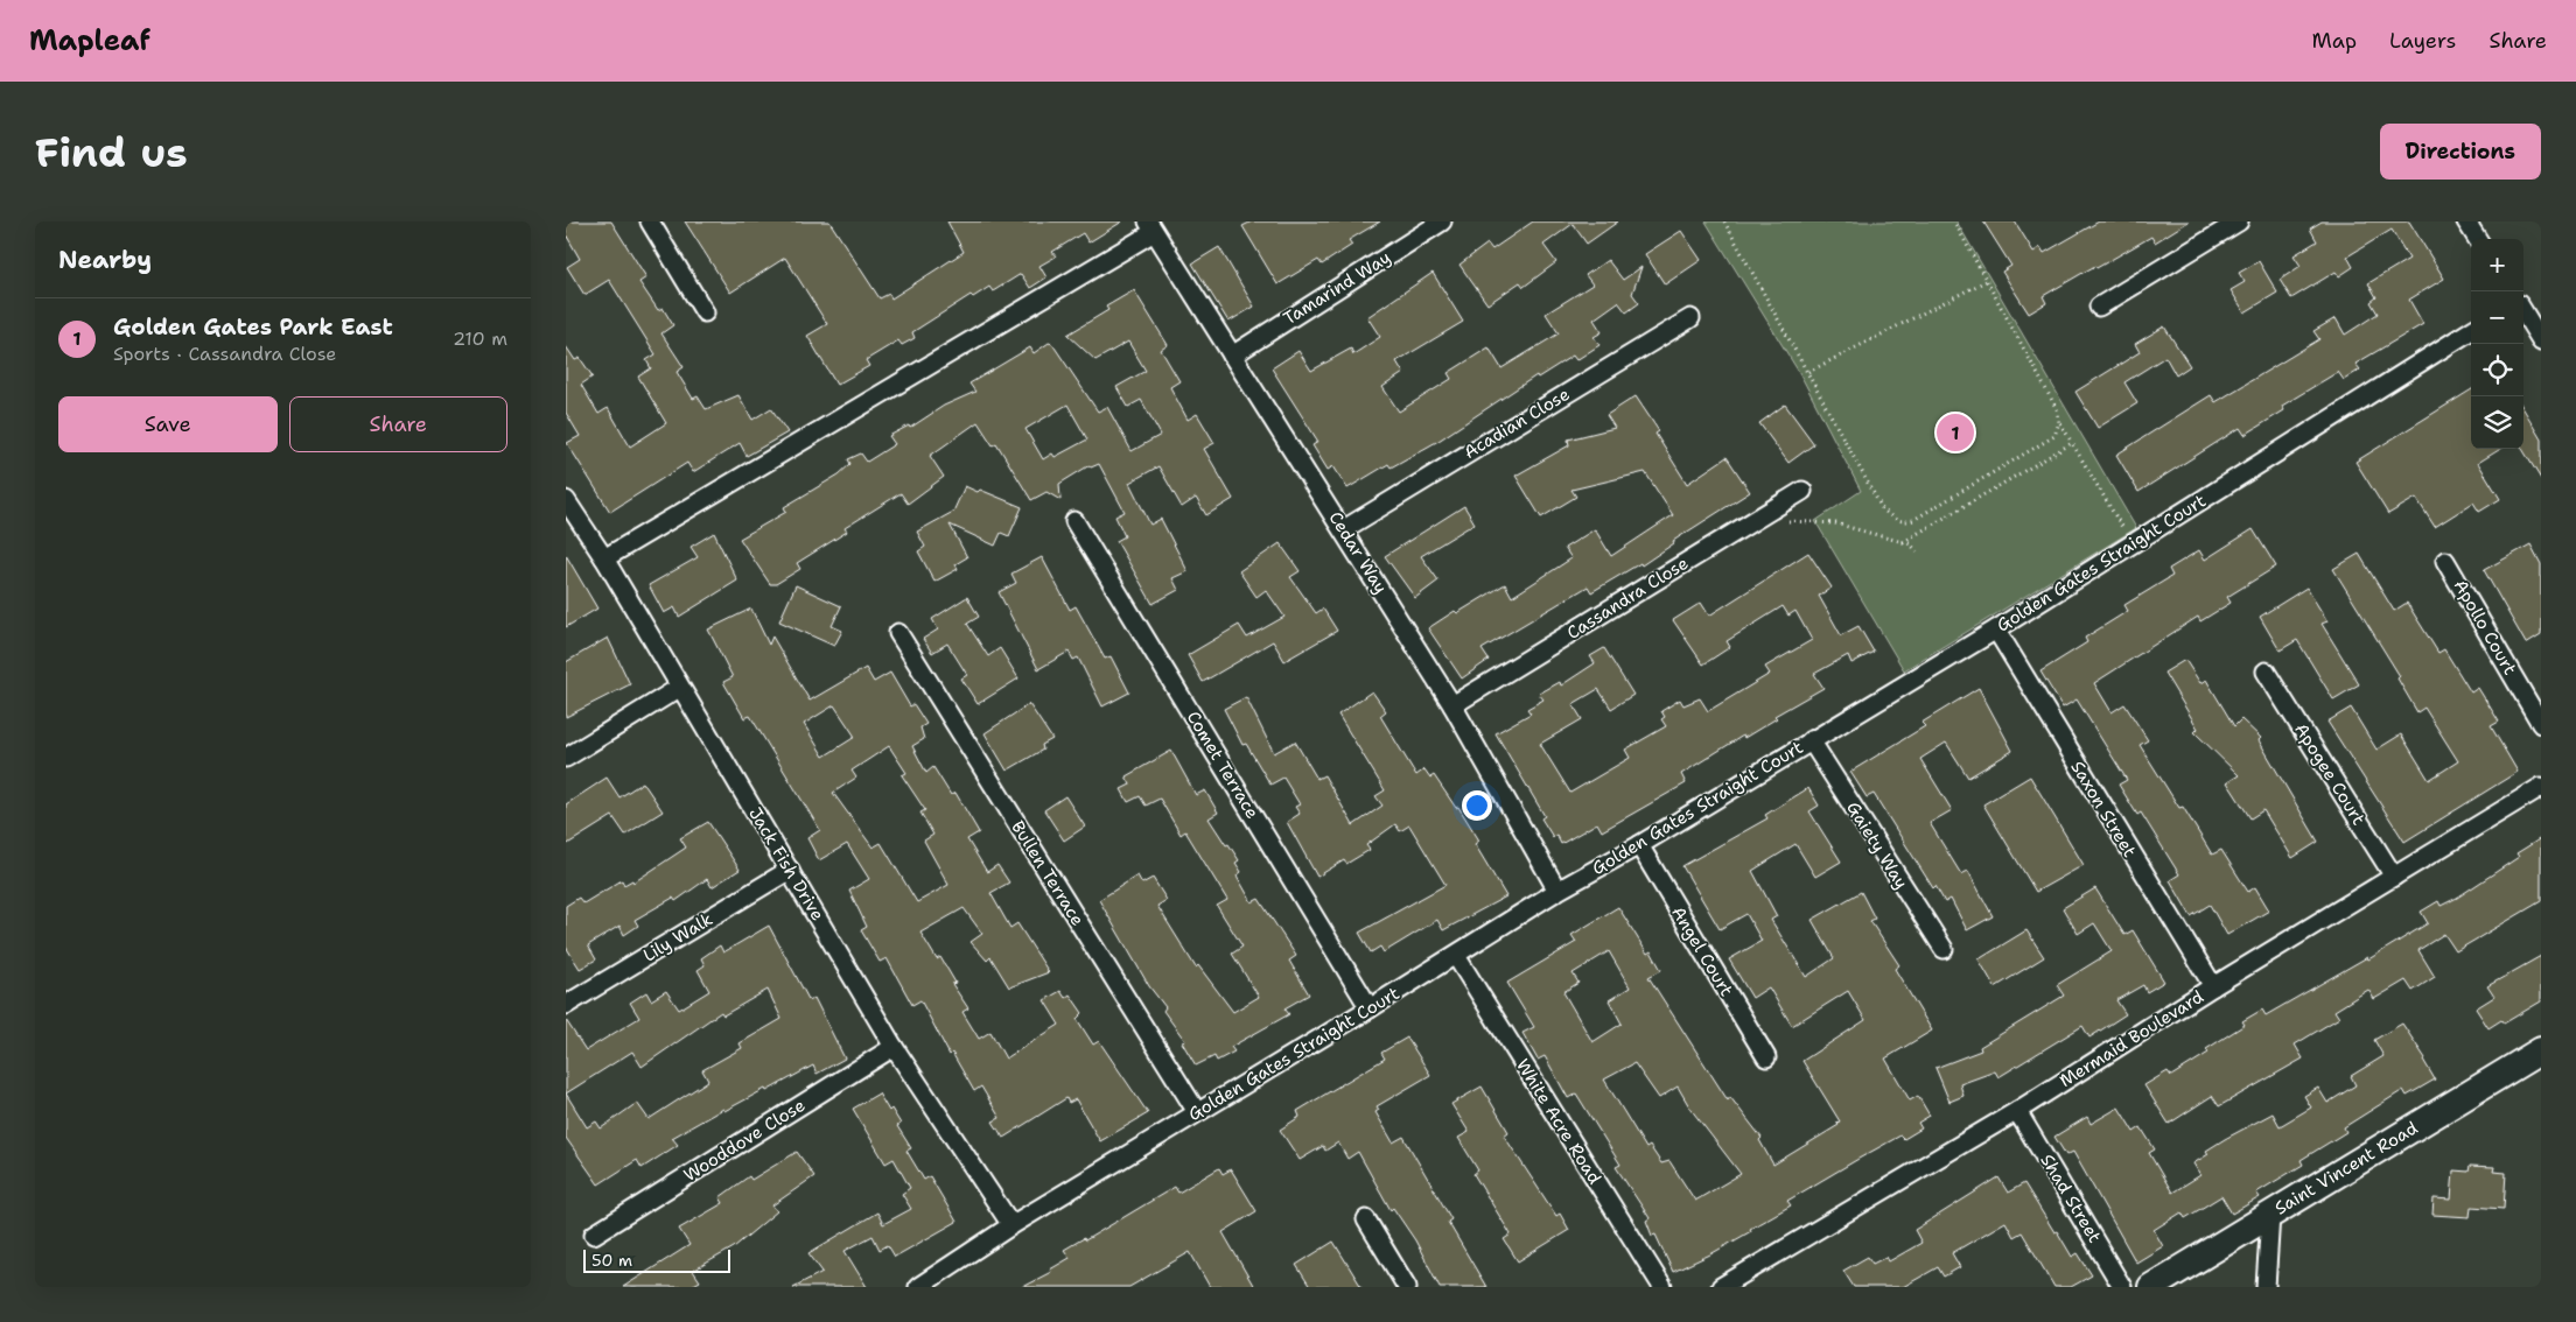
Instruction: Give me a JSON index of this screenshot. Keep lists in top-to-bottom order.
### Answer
{
  "streets": {
    "street": [
      "Tamarind Way",
      "Acadian Close",
      "Cedar Way",
      "Golden Gates Straight Court",
      "Cassandra Close",
      "Apollo Court",
      "Comet Terrace",
      "Apogee Court",
      "Saxon Street",
      "Gaiety Way",
      "Jack Fish Drive",
      "Bullen Terrace",
      "Lily Walk",
      "Angel Court",
      "Mermaid Boulevard",
      "White Acre Road",
      "Wooddove Close",
      "Saint Vincent Road",
      "Shad Street"
    ]
  },
  "crossings": [
    ["Tamarind Way", "Cedar Way"],
    ["Acadian Close", "Cedar Way"],
    ["Cedar Way", "Golden Gates Straight Court"],
    ["Cedar Way", "Cassandra Close"],
    ["Golden Gates Straight Court", "Comet Terrace"],
    ["Golden Gates Straight Court", "Saxon Street"],
    ["Golden Gates Straight Court", "Gaiety Way"],
    ["Golden Gates Straight Court", "Jack Fish Drive"],
    ["Golden Gates Straight Court", "Bullen Terrace"],
    ["Golden Gates Straight Court", "Angel Court"],
    ["Golden Gates Straight Court", "White Acre Road"],
    ["Apogee Court", "Mermaid Boulevard"],
    ["Saxon Street", "Mermaid Boulevard"],
    ["Jack Fish Drive", "Lily Walk"],
    ["Jack Fish Drive", "Wooddove Close"],
    ["Mermaid Boulevard", "Shad Street"]
  ],
  "scale_bar": "50 m",
  "page": {
    "header": "Mapleaf",
    "nav": ["Map", "Layers", "Share"],
    "buttons": [
      "Directions",
      ["Save", "Share"]
    ],
    "title": "Find us",
    "heading": "Nearby",
    "map_buttons": ["+", "−"],
    "list": [
      {
        "mark": "1",
        "name": "Golden Gates Park East",
        "note": "Sports · Cassandra Close",
        "value": "210 m"
      }
    ],
    "pins": "1",
    "scale": "50 m"
  }
}
